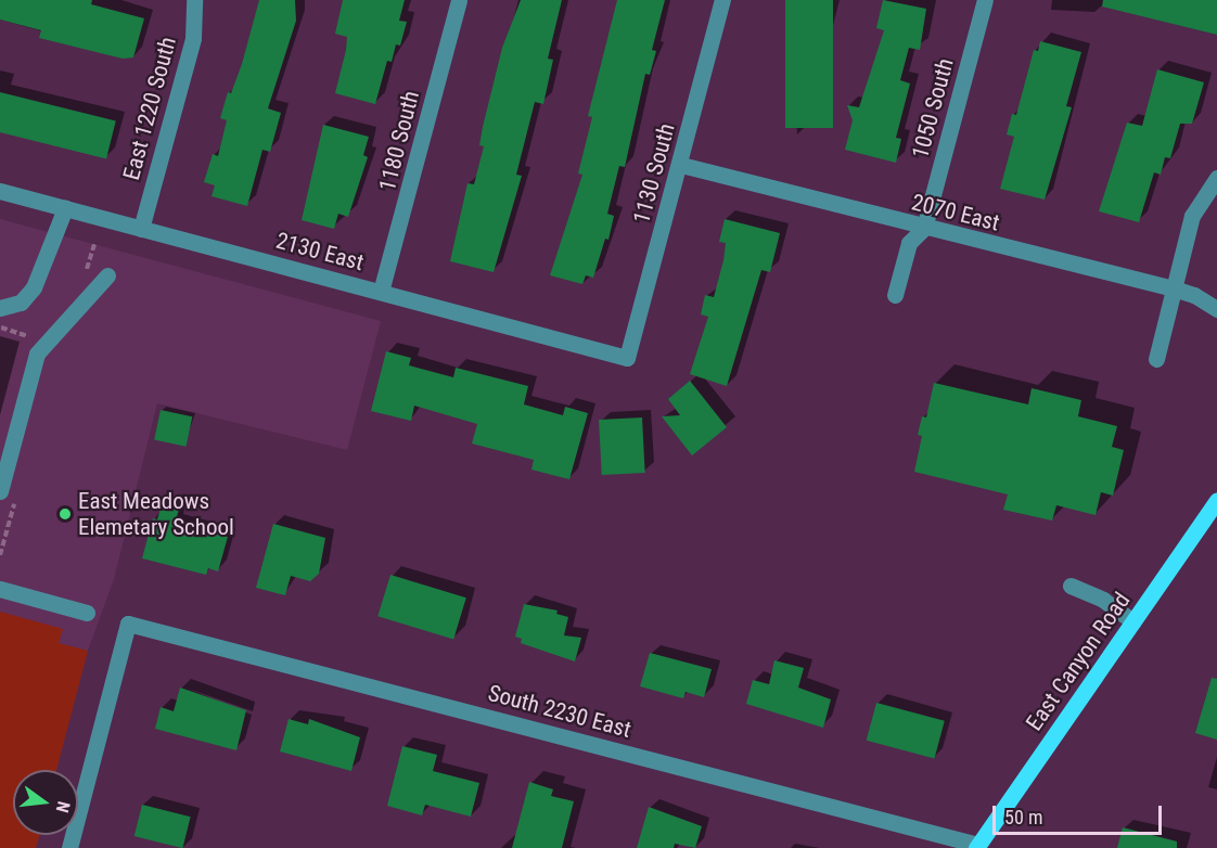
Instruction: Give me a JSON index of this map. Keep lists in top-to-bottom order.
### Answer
{
  "streets": {
    "main road": ["East Canyon Road"],
    "street": [
      "East 1220 South",
      "1050 South",
      "1180 South",
      "1130 South",
      "2070 East",
      "2130 East",
      "South 2230 East"
    ]
  },
  "crossings": [
    ["East 1220 South", "2130 East"],
    ["1050 South", "2070 East"],
    ["1180 South", "2130 East"],
    ["1130 South", "2070 East"],
    ["1130 South", "2130 East"],
    ["East Canyon Road", "South 2230 East"]
  ],
  "places": ["East Meadows Elemetary School"],
  "scale_bar": "50 m",
  "north": "right"
}
